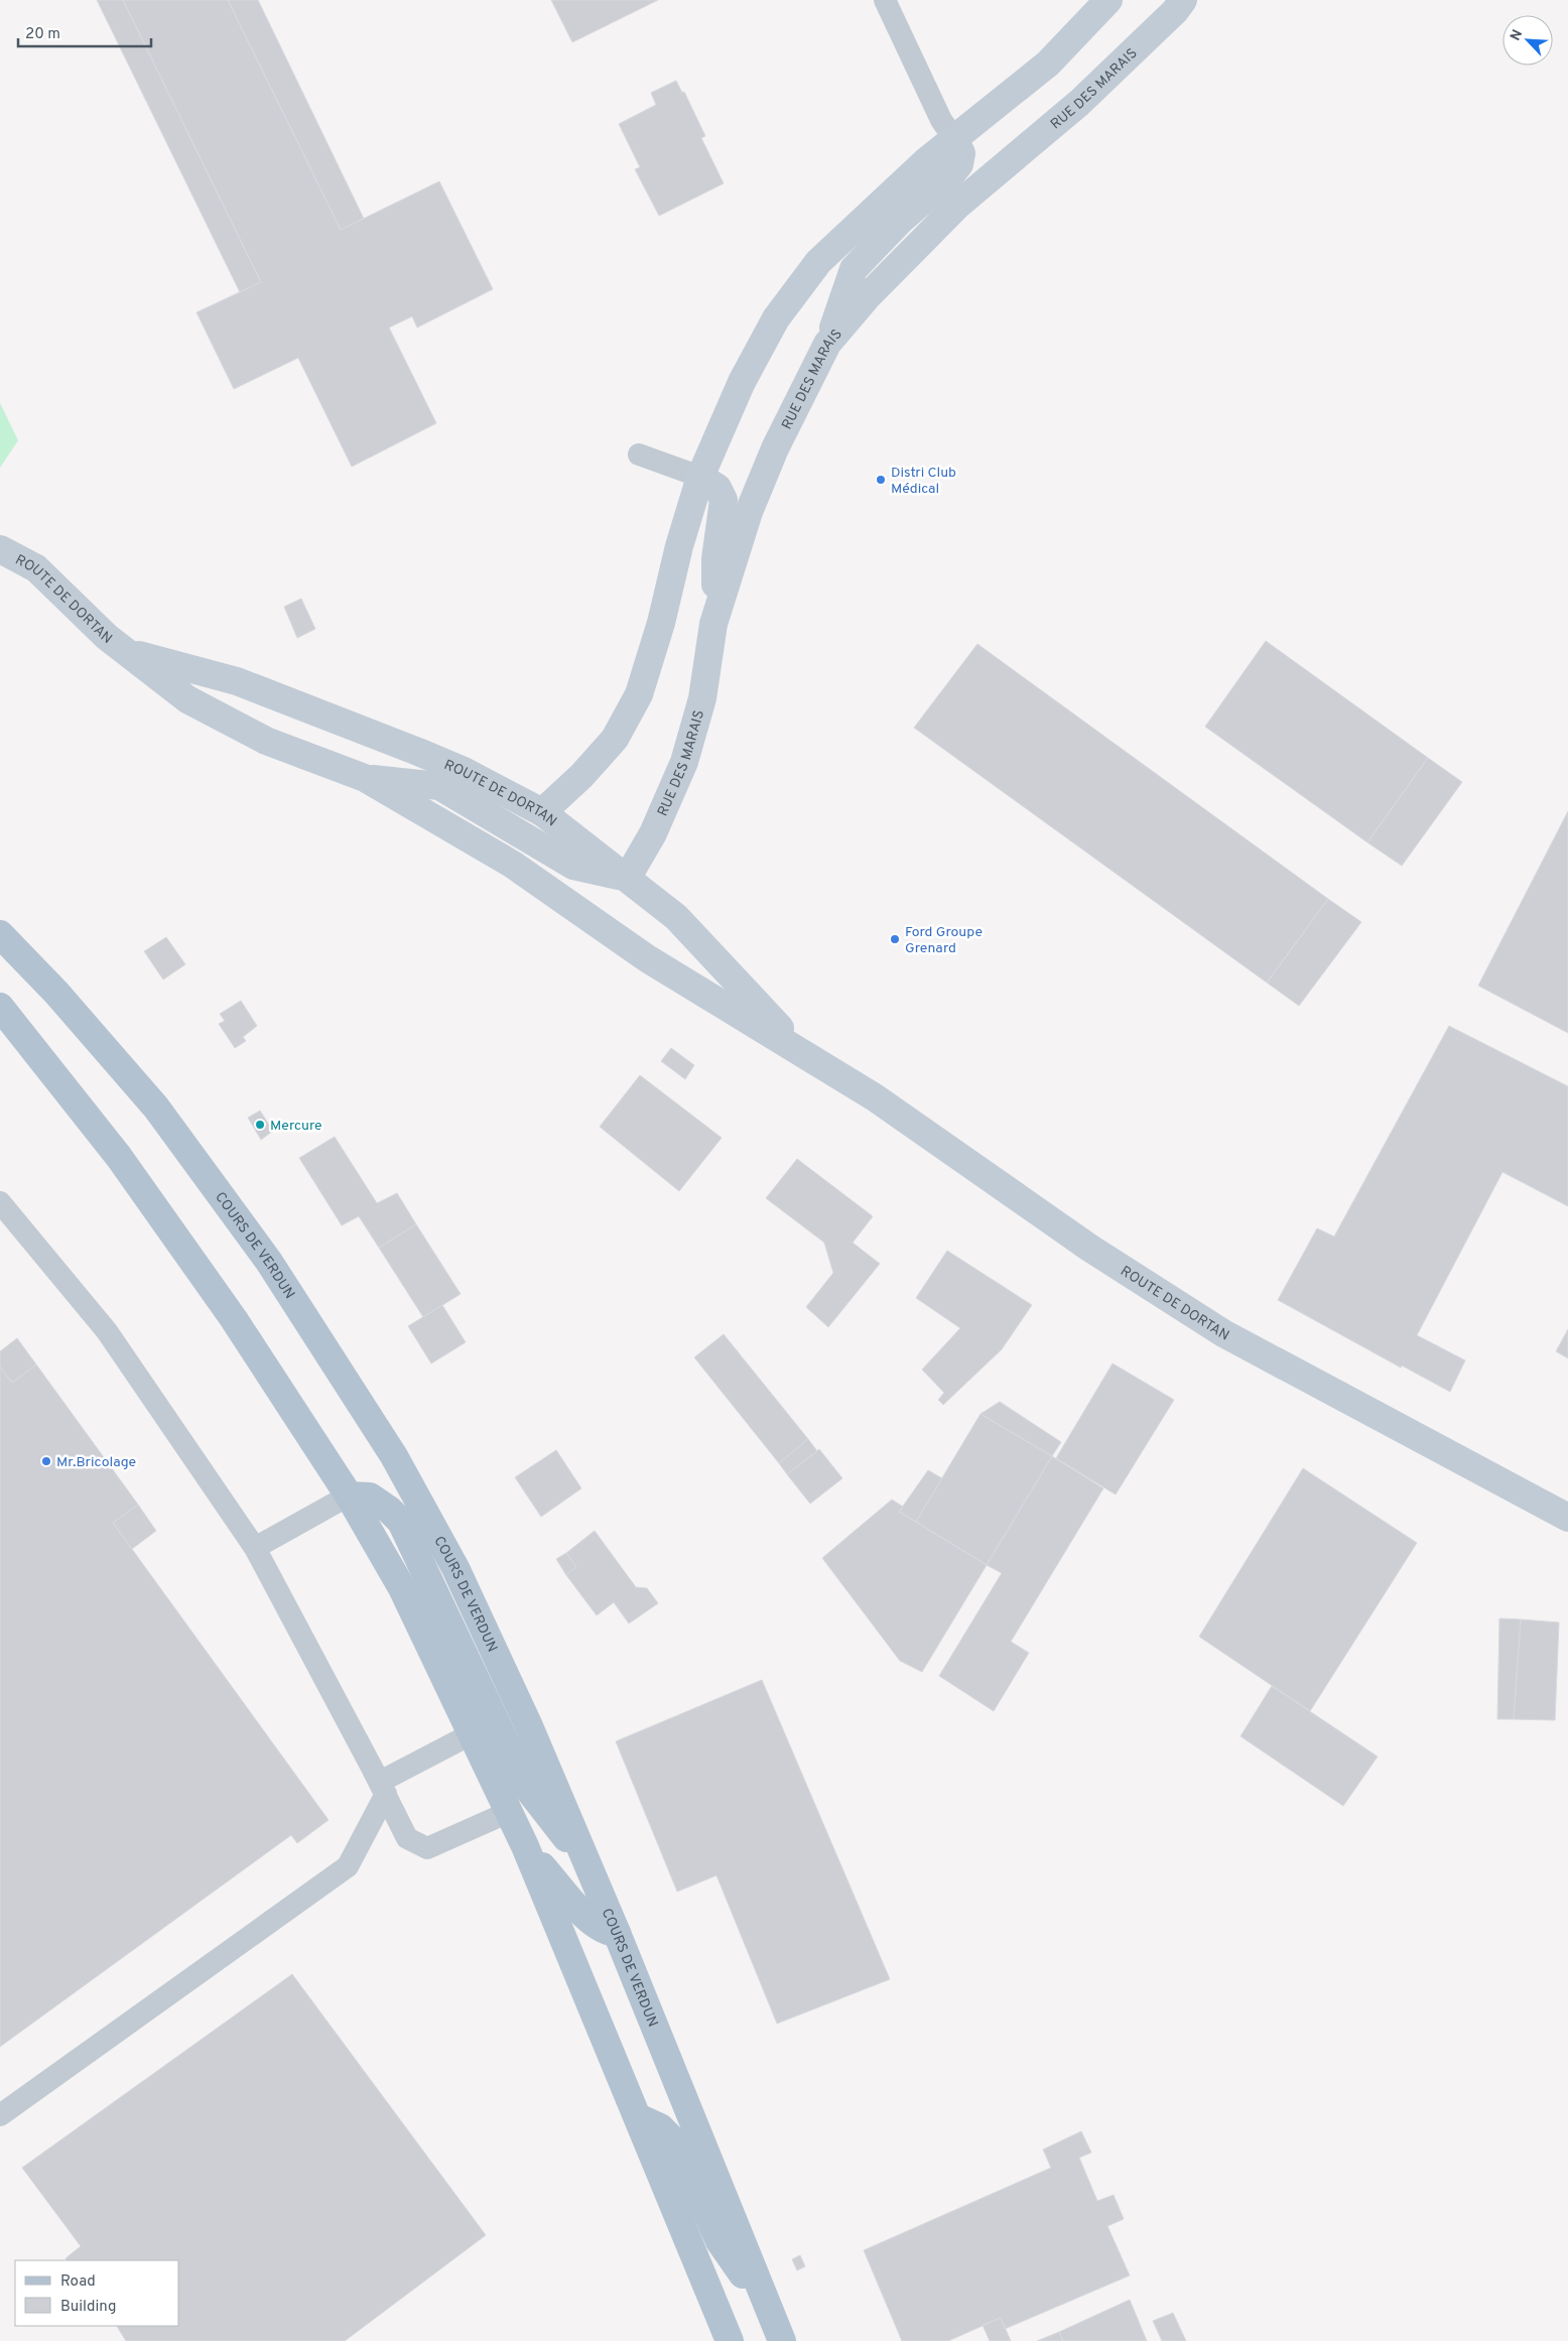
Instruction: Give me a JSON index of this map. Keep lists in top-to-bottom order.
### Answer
{
  "streets": {
    "main road": ["RUE DES MARAIS", "ROUTE DE DORTAN", "COURS DE VERDUN"]
  },
  "crossings": [
    ["RUE DES MARAIS", "ROUTE DE DORTAN"]
  ],
  "places": [
    "Distri Club Médical",
    "Ford Groupe Grenard",
    "Mercure",
    "Mr.Bricolage"
  ],
  "legend": ["Road", "Building"],
  "scale_bar": "20 m",
  "north": "top left"
}
